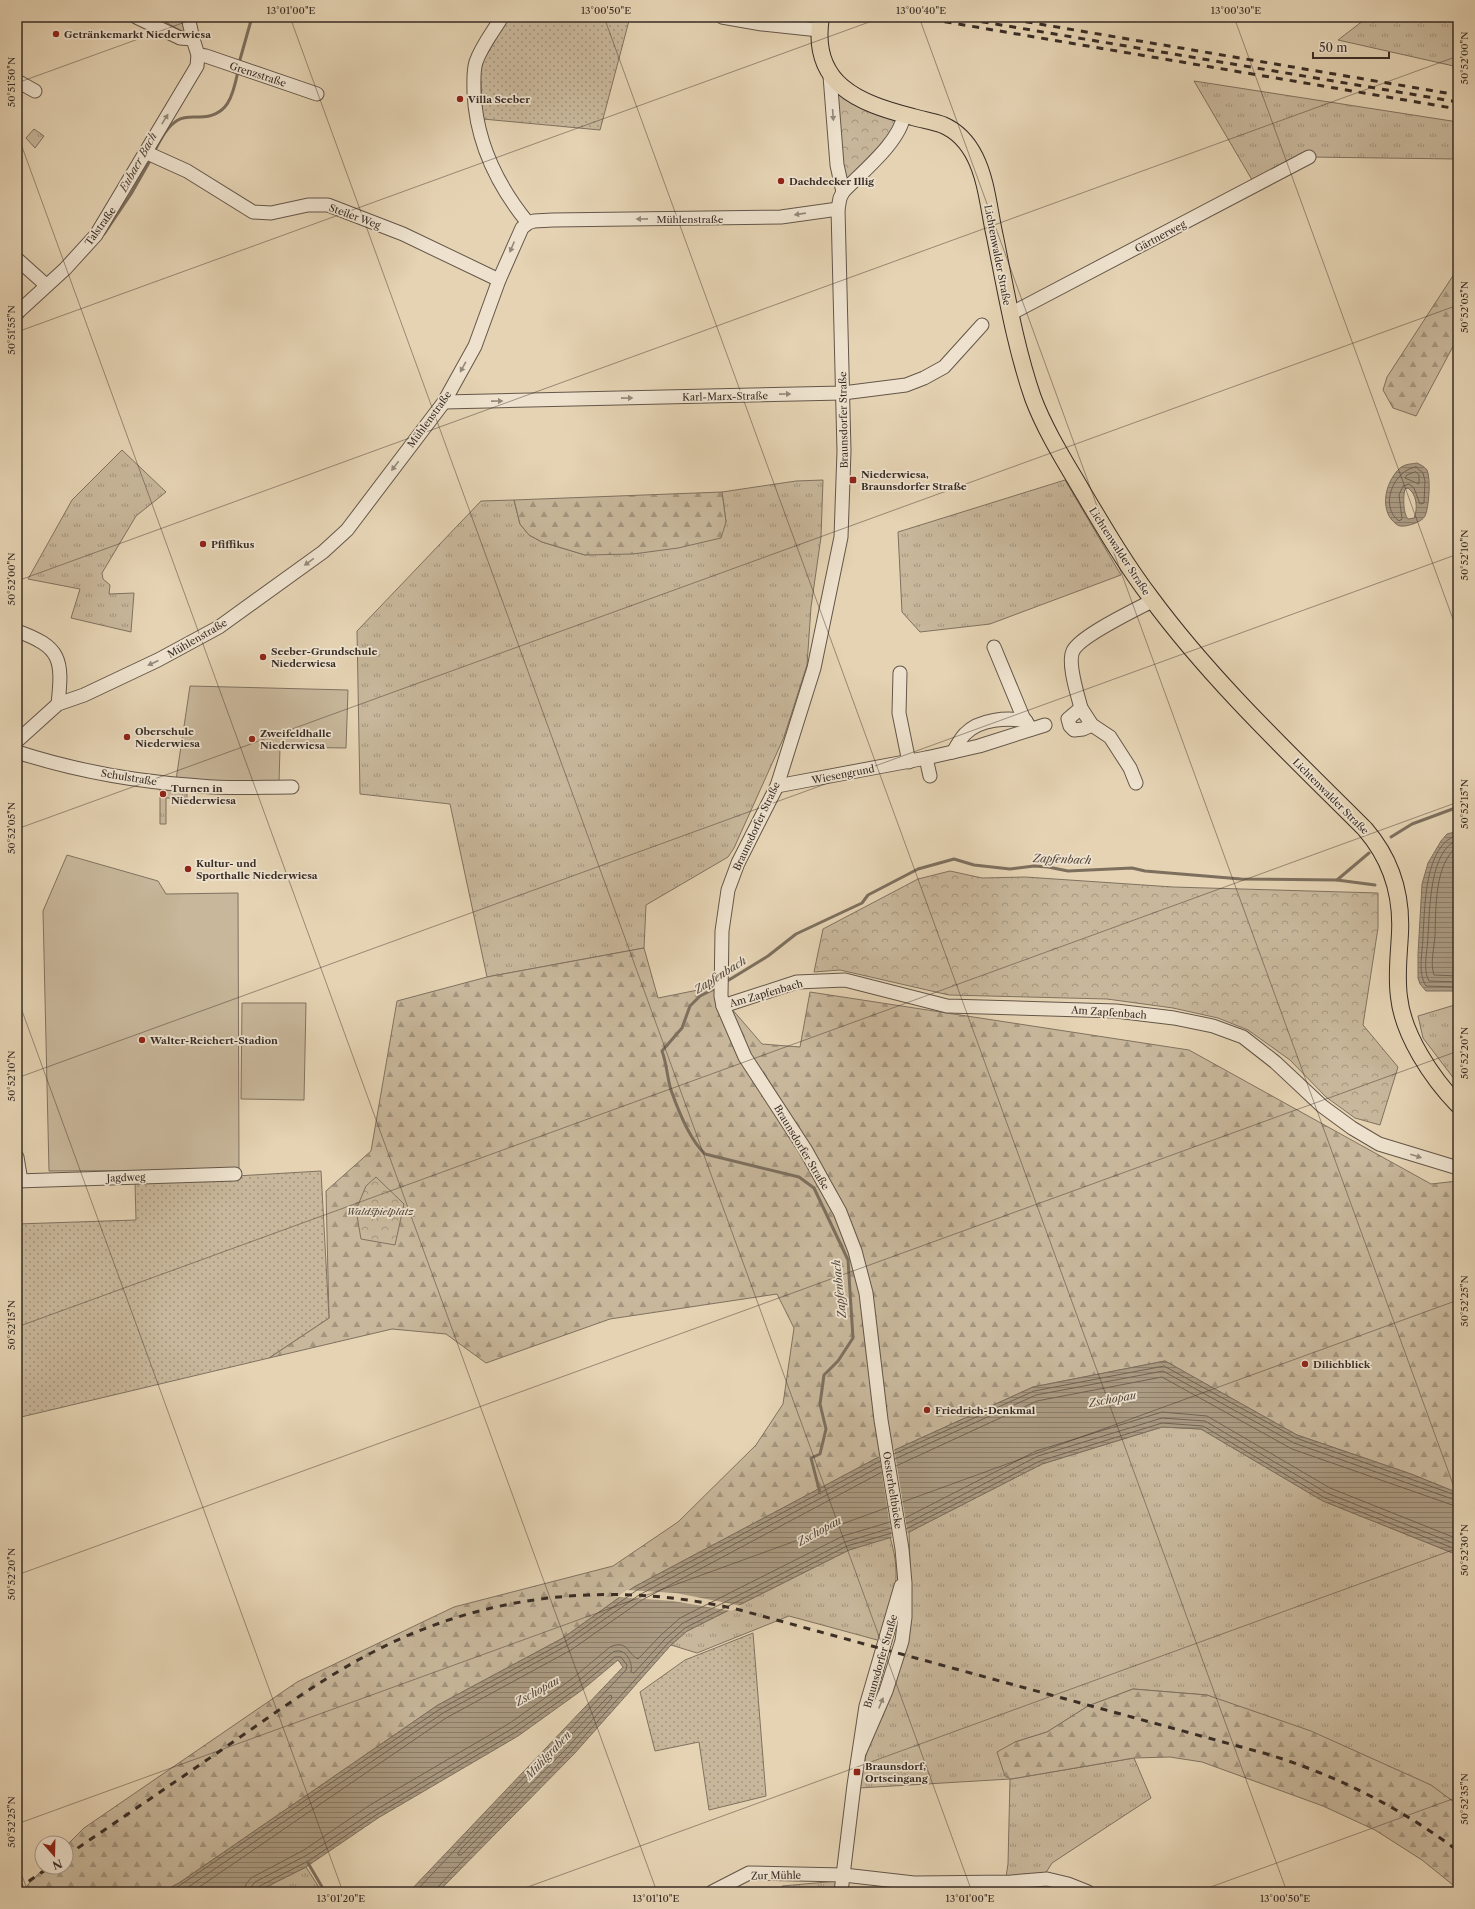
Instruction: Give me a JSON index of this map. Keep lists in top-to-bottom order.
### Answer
{
  "streets": {
    "main road": ["Lichtenwalder Straße"],
    "street": [
      "Grenzstraße",
      "Steiler Weg",
      "Mühlenstraße",
      "Talstraße",
      "Gärtnerweg",
      "Karl-Marx-Straße",
      "Braunsdorfer Straße",
      "Wiesengrund",
      "Schulstraße",
      "Am Zapfenbach",
      "Jagdweg",
      "Oesterheltbücke",
      "Zur Mühle"
    ]
  },
  "crossings": [
    ["Grenzstraße", "Talstraße"],
    ["Steiler Weg", "Mühlenstraße"],
    ["Steiler Weg", "Talstraße"],
    ["Mühlenstraße", "Karl-Marx-Straße"],
    ["Mühlenstraße", "Braunsdorfer Straße"],
    ["Gärtnerweg", "Lichtenwalder Straße"],
    ["Lichtenwalder Straße", "Braunsdorfer Straße"],
    ["Karl-Marx-Straße", "Braunsdorfer Straße"],
    ["Braunsdorfer Straße", "Wiesengrund"],
    ["Braunsdorfer Straße", "Am Zapfenbach"],
    ["Braunsdorfer Straße", "Oesterheltbücke"],
    ["Braunsdorfer Straße", "Zur Mühle"]
  ],
  "one_way": ["Mühlenstraße", "Karl-Marx-Straße", "Am Zapfenbach"],
  "water": [
    "Eubaer Bach",
    "Zapfenbach",
    "Zschopau",
    "Mühlgraben"
  ],
  "parks": ["Waldspielplatz"],
  "places": {
    "other": [
      "Getränkemarkt Niederwiesa",
      "Villa Seeber",
      "Dachdecker Illig",
      "Pfiffikus",
      "Seeber-Grundschule Niederwiesa",
      "Oberschule Niederwiesa",
      "Zweifeldhalle Niederwiesa",
      "Turnen in Niederwiesa",
      "Kultur- und Sporthalle Niederwiesa",
      "Walter-Reichert-Stadion",
      "Dilichblick",
      "Friedrich-Denkmal"
    ],
    "transit": ["Niederwiesa, Braunsdorfer Straße", "Braunsdorf, Ortseingang"]
  },
  "scale_bar": "50 m",
  "north": "bottom",
  "coordinates": [
    "13°01'00\"E",
    "13°00'50\"E",
    "13°00'40\"E",
    "13°00'30\"E",
    "50°52'00\"N",
    "50°51'50\"N",
    "50°52'05\"N",
    "50°51'55\"N",
    "50°52'10\"N",
    "50°52'15\"N",
    "50°52'20\"N",
    "50°52'25\"N",
    "50°52'30\"N",
    "50°52'35\"N",
    "13°01'20\"E",
    "13°01'10\"E"
  ]
}
